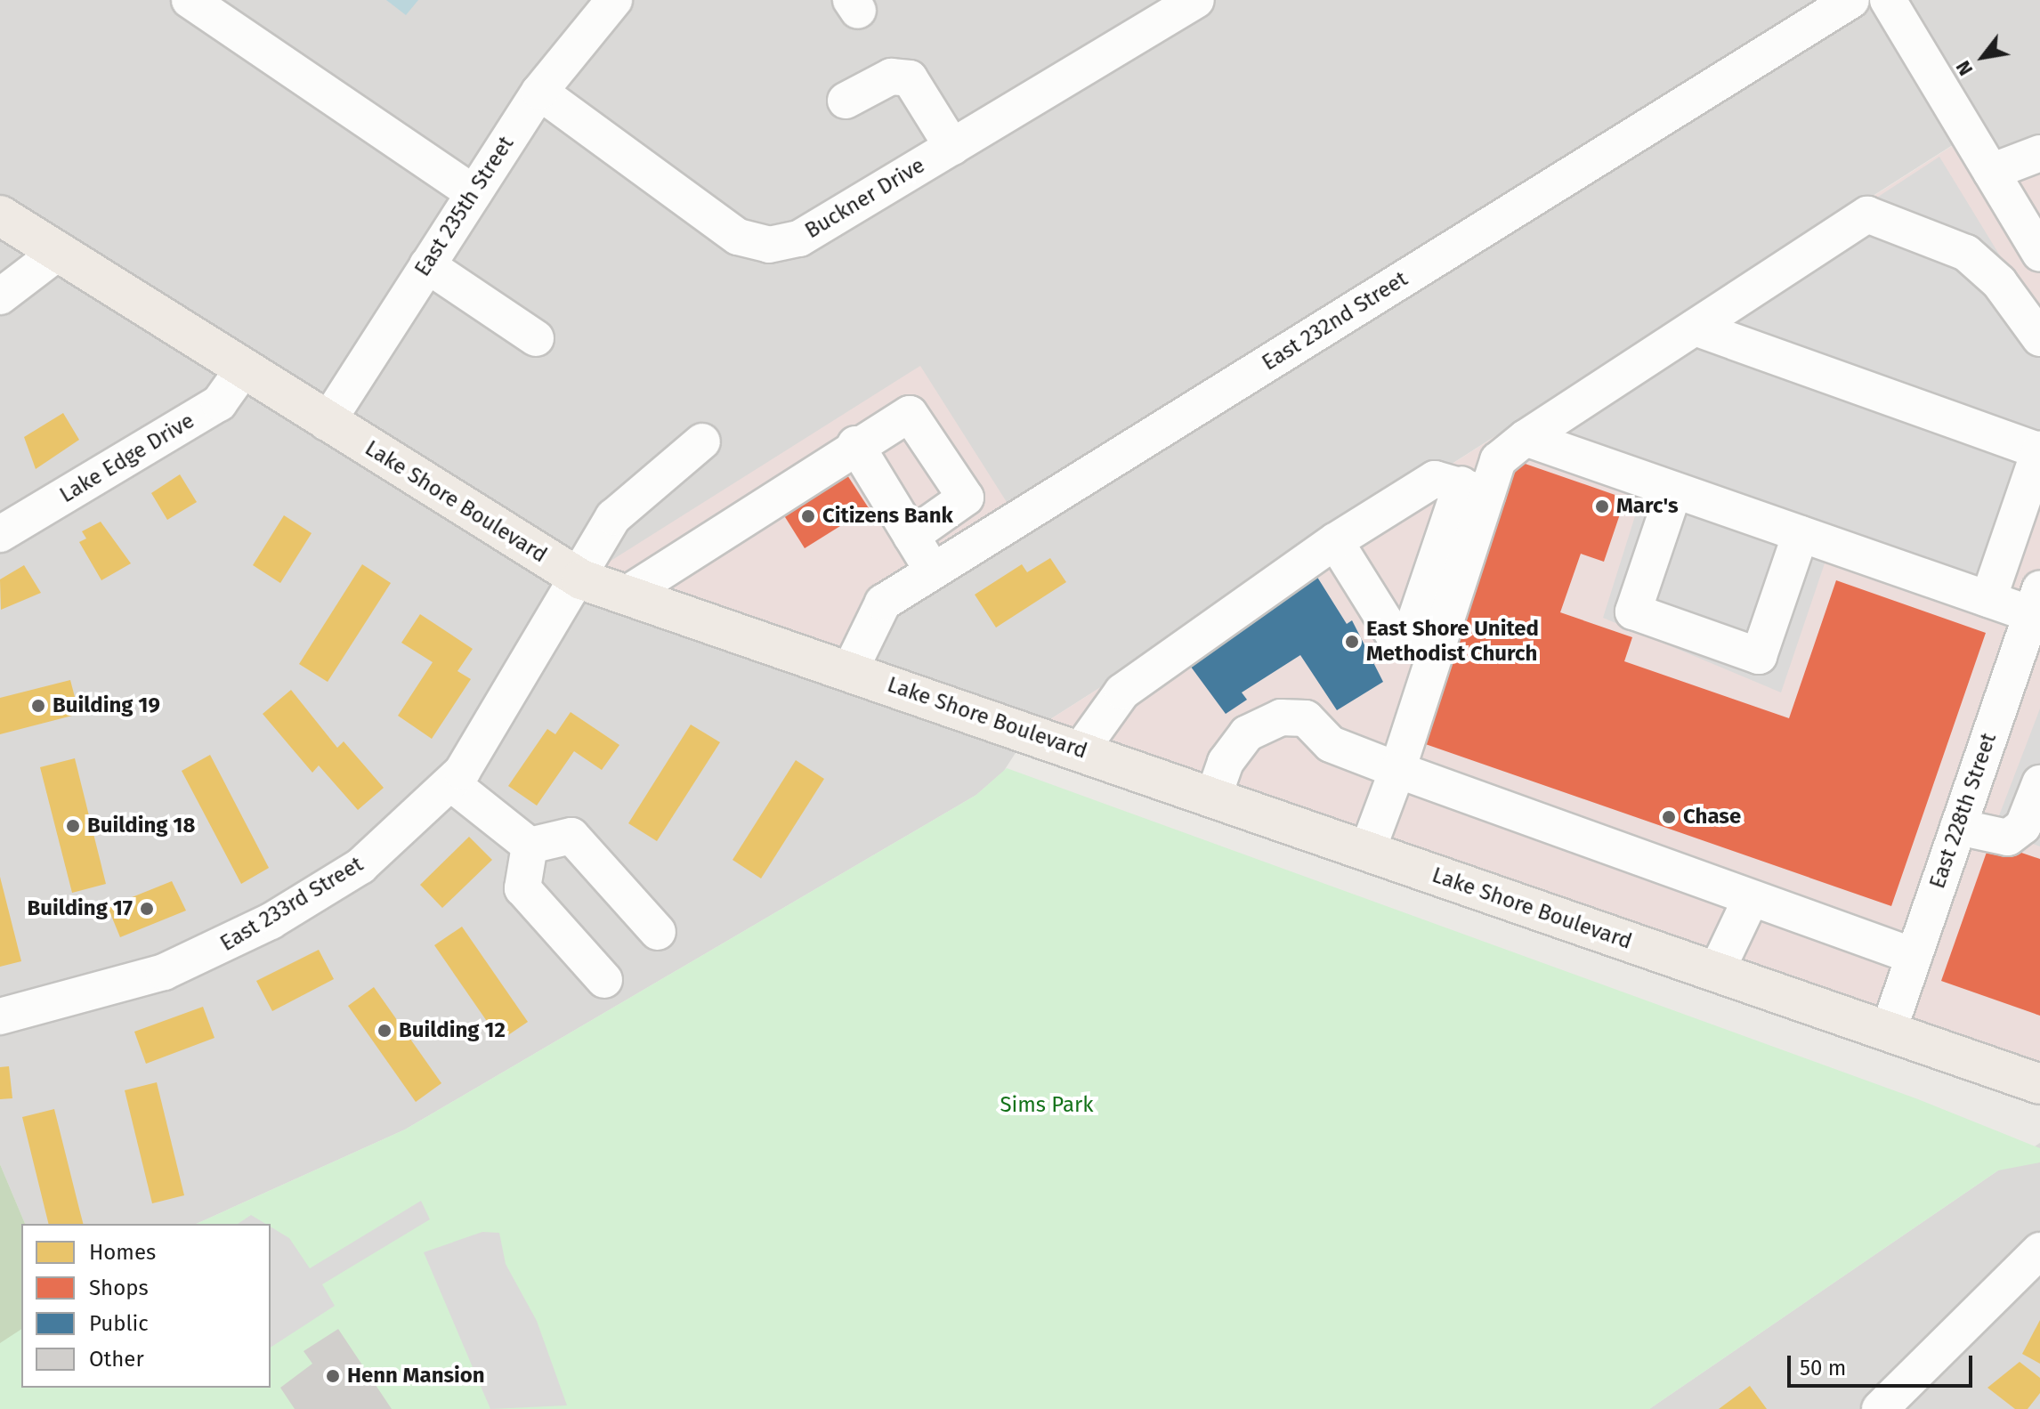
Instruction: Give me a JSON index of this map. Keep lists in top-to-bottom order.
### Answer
{
  "streets": {
    "main road": ["Lake Shore Boulevard"],
    "street": [
      "Buckner Drive",
      "East 235th Street",
      "East 232nd Street",
      "Lake Edge Drive",
      "East 228th Street",
      "East 233rd Street"
    ]
  },
  "crossings": [
    ["Buckner Drive", "East 235th Street"],
    ["East 235th Street", "Lake Shore Boulevard"],
    ["East 232nd Street", "Lake Shore Boulevard"],
    ["Lake Edge Drive", "Lake Shore Boulevard"],
    ["Lake Shore Boulevard", "East 228th Street"],
    ["Lake Shore Boulevard", "East 233rd Street"]
  ],
  "parks": ["Sims Park"],
  "places": [
    "Marc's",
    "Citizens Bank",
    "East Shore United Methodist Church",
    "Building 19",
    "Chase",
    "Building 18",
    "Building 17",
    "Building 12",
    "Henn Mansion"
  ],
  "legend": [
    "Homes",
    "Shops",
    "Public",
    "Other"
  ],
  "scale_bar": "50 m",
  "north": "bottom left"
}
